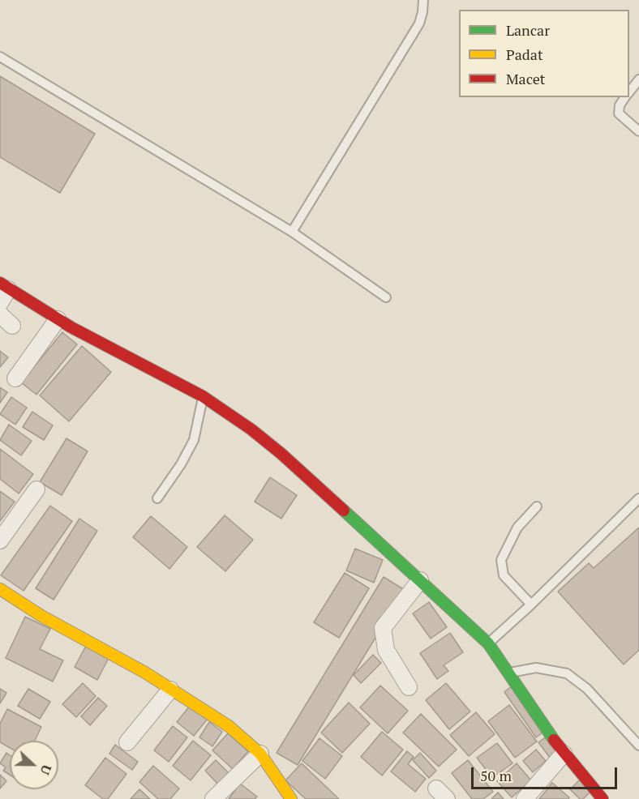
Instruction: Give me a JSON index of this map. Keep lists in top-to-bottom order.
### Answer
{
  "legend": ["Lancar", "Padat", "Macet"],
  "scale_bar": "50 m",
  "north": "right"
}
